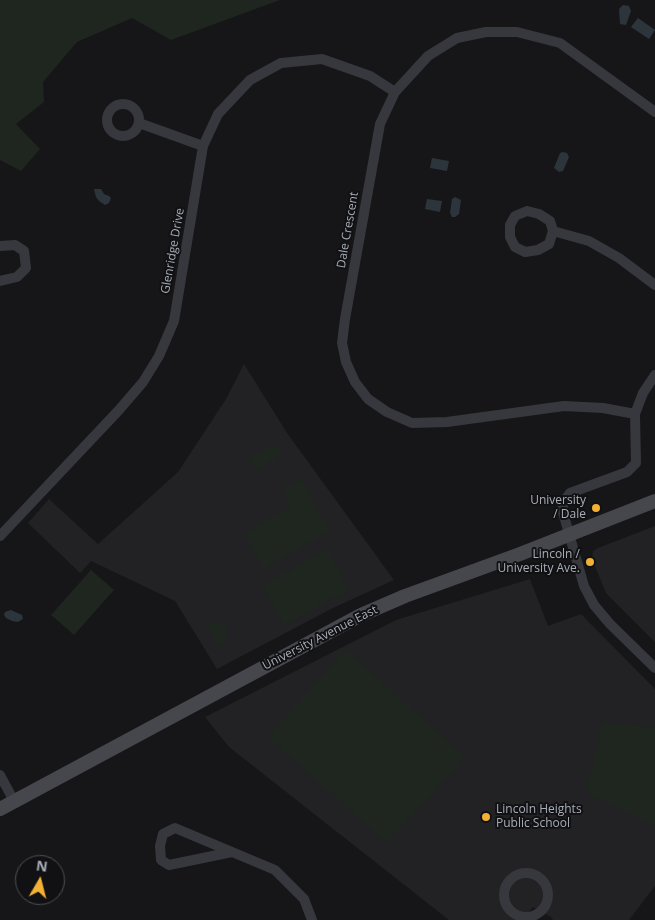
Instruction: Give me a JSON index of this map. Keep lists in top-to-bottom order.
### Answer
{
  "streets": {
    "main road": ["University Avenue East"],
    "street": ["Dale Crescent", "Glenridge Drive"]
  },
  "crossings": [
    ["Dale Crescent", "Glenridge Drive"]
  ],
  "places": ["University / Dale", "Lincoln / University Ave.", "Lincoln Heights Public School"],
  "north": "top"
}
